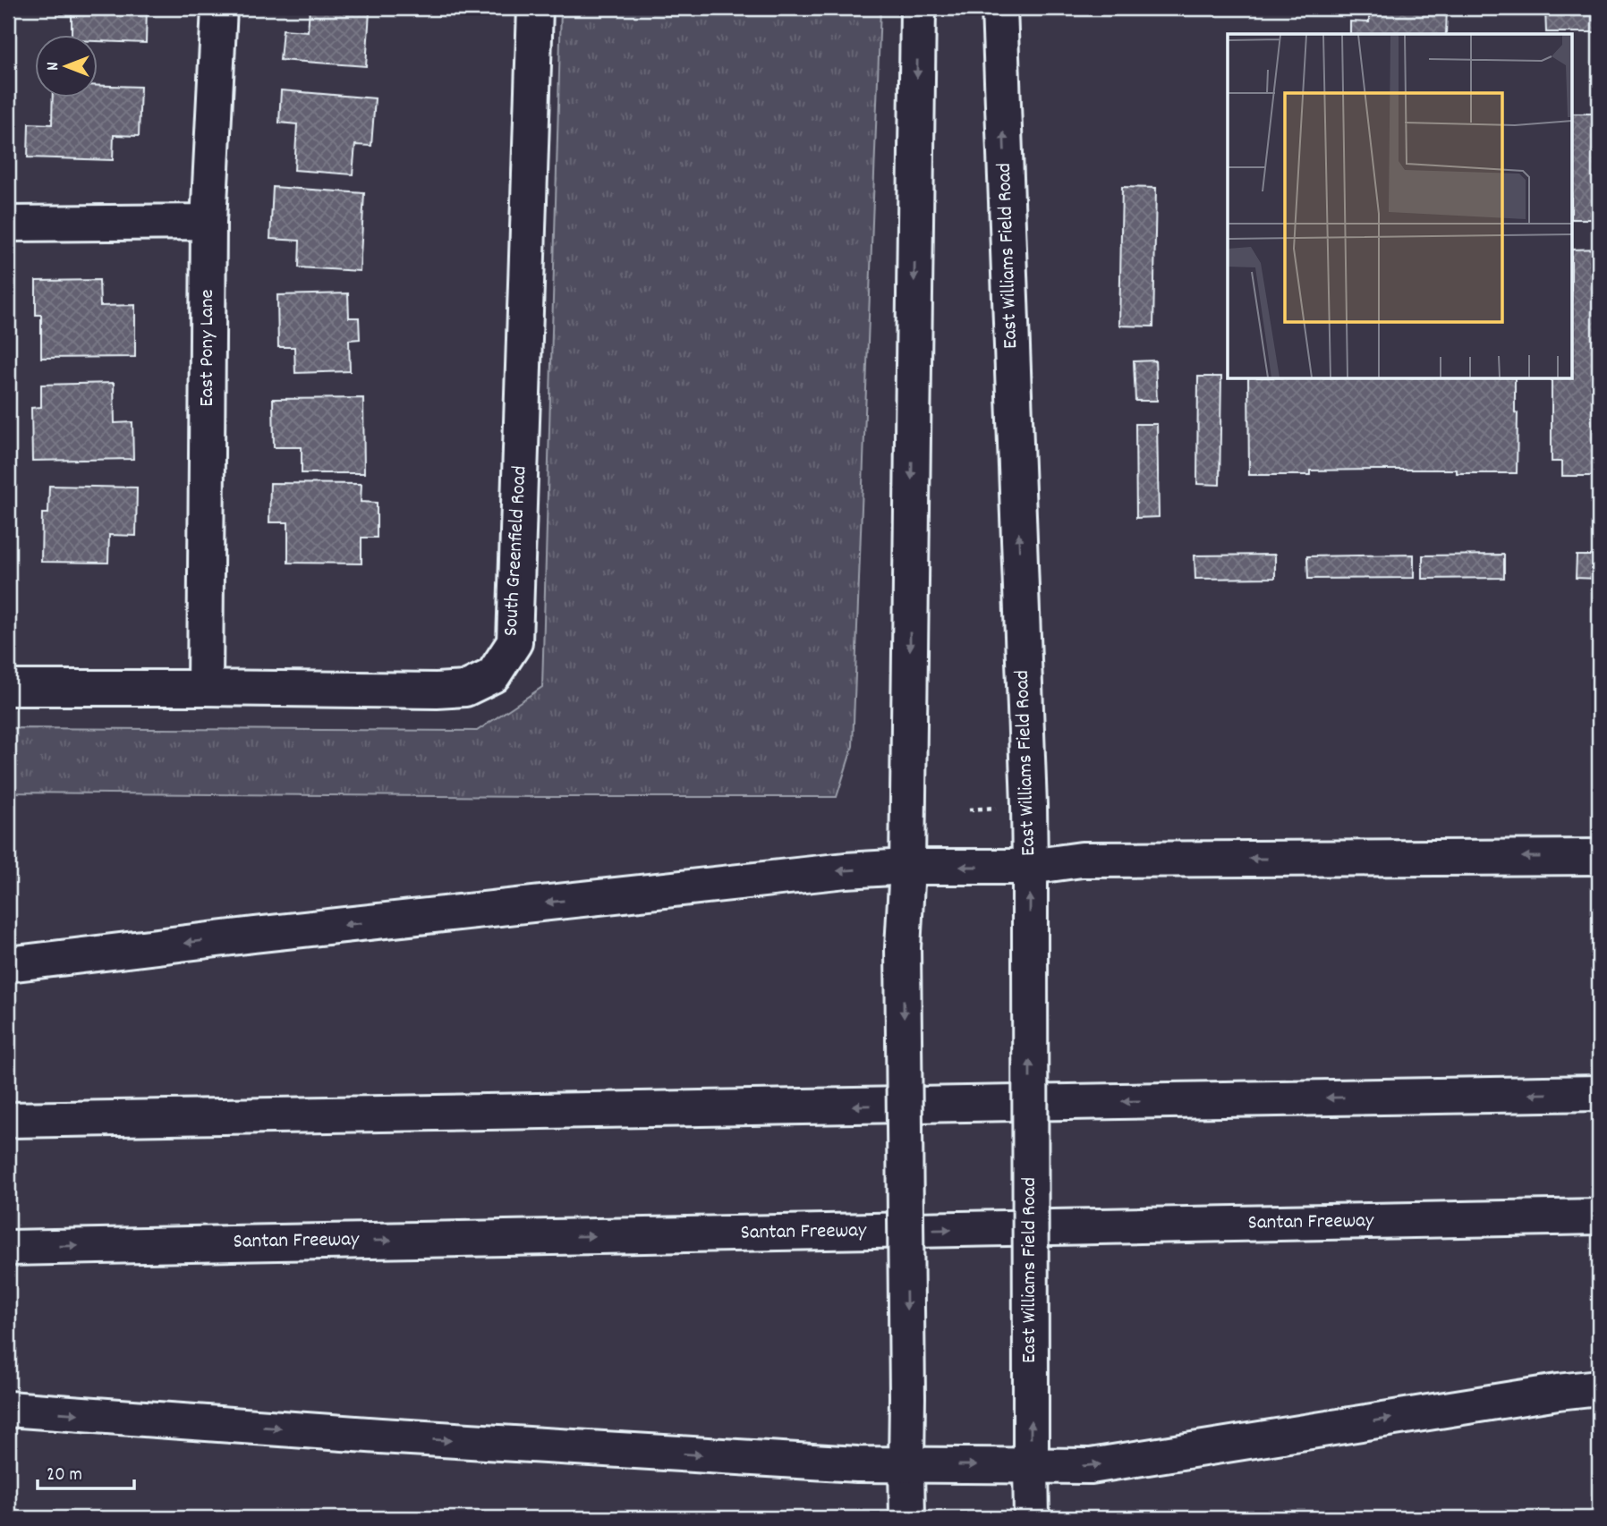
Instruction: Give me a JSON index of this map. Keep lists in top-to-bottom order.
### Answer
{
  "streets": {
    "main road": [
      "East Williams Field Road",
      "East Pony Lane",
      "South Greenfield Road",
      "Santan Freeway"
    ]
  },
  "crossings": [
    ["East Pony Lane", "South Greenfield Road"]
  ],
  "scale_bar": "20 m",
  "north": "left"
}
